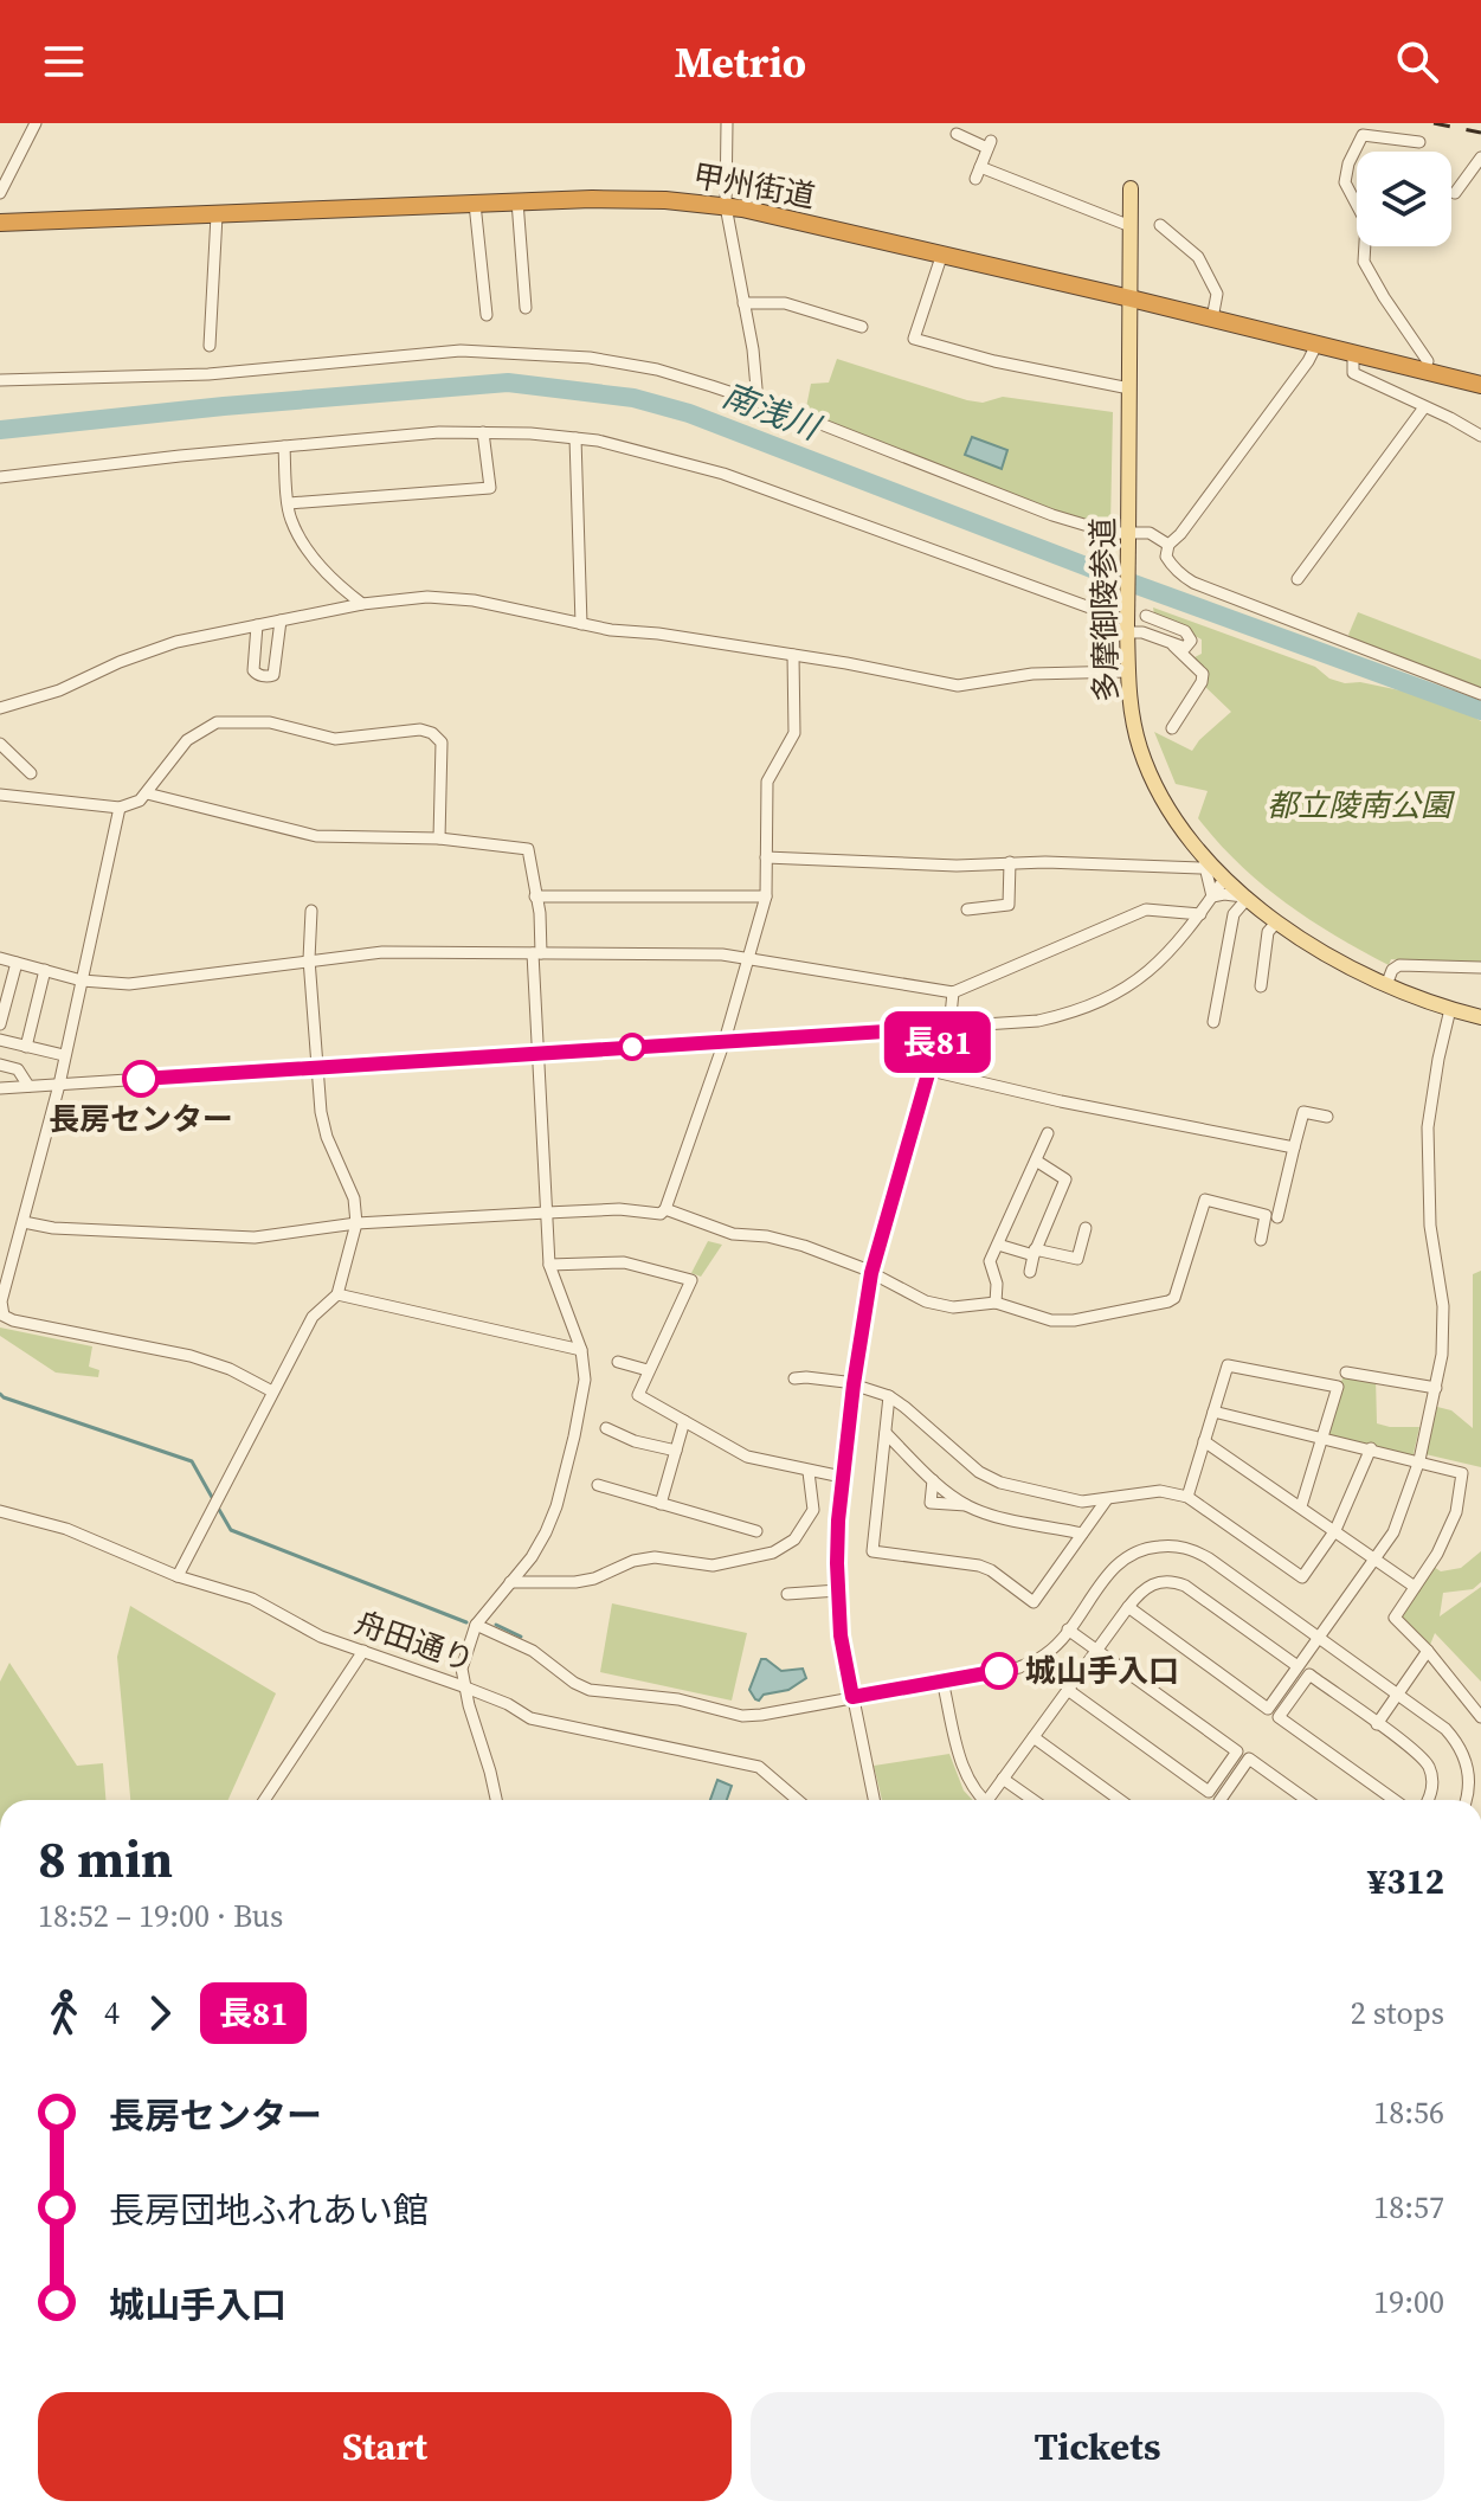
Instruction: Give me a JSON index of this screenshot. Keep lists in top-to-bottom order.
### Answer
{
  "streets": {
    "highway": ["甲州街道"],
    "main road": ["多摩御陵参道"],
    "street": ["舟田通り"]
  },
  "crossings": [
    ["甲州街道", "多摩御陵参道"]
  ],
  "water": ["南浅川"],
  "parks": ["都立陵南公園"],
  "places": ["長房センター", "城山手入口"],
  "lines": ["bus line 長81"],
  "page": {
    "header": "Metrio",
    "on_map": "長81",
    "heading": ["8 min", "18:52 – 19:00 · Bus", "¥312"],
    "legs": ["4", "長81", "2 stops"],
    "list": [
      {
        "name": "長房センター",
        "value": "18:56"
      },
      {
        "name": "長房団地ふれあい館",
        "value": "18:57"
      },
      {
        "name": "城山手入口",
        "value": "19:00"
      }
    ],
    "buttons": ["Start", "Tickets"]
  }
}
